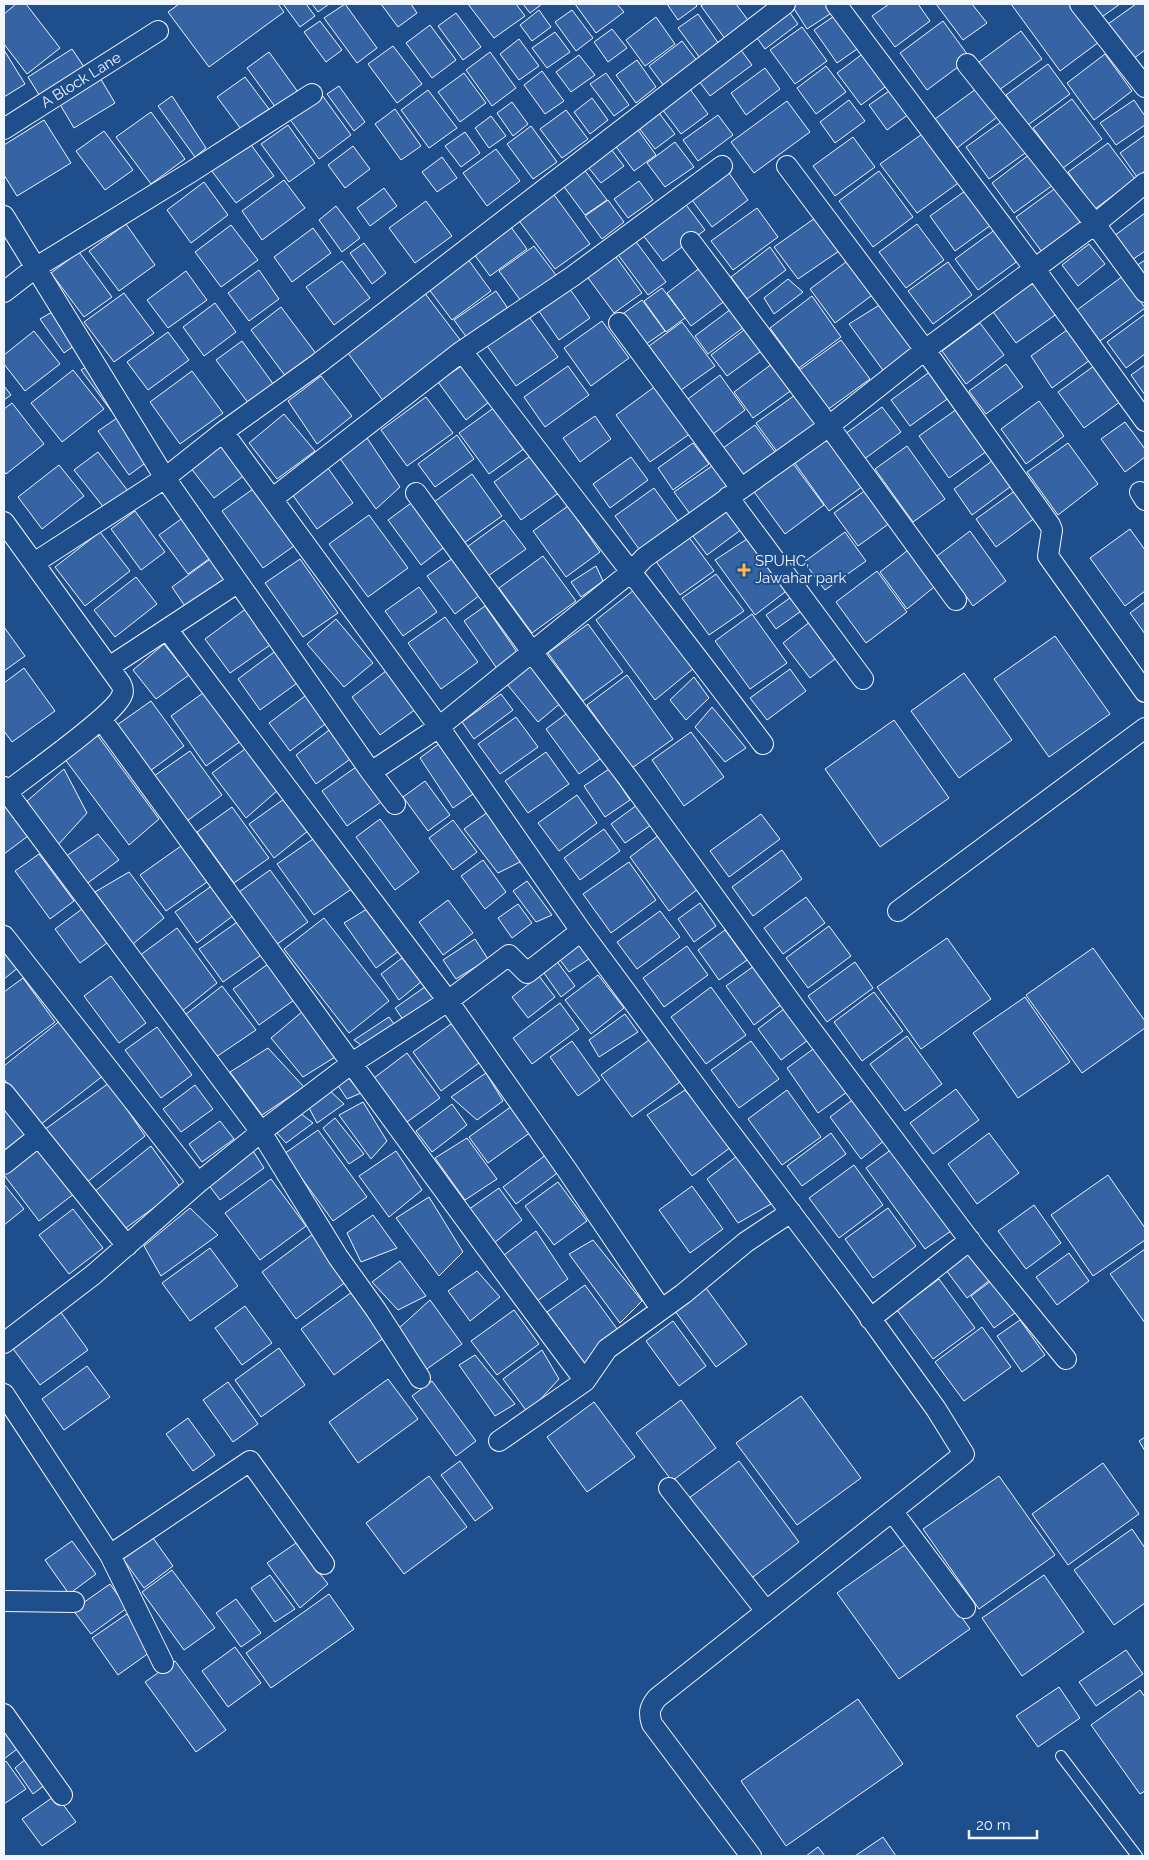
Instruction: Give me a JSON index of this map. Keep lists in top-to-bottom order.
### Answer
{
  "streets": {
    "street": ["A Block Lane"]
  },
  "places": {
    "health": ["SPUHC, Jawahar park"]
  },
  "scale_bar": "20 m"
}
